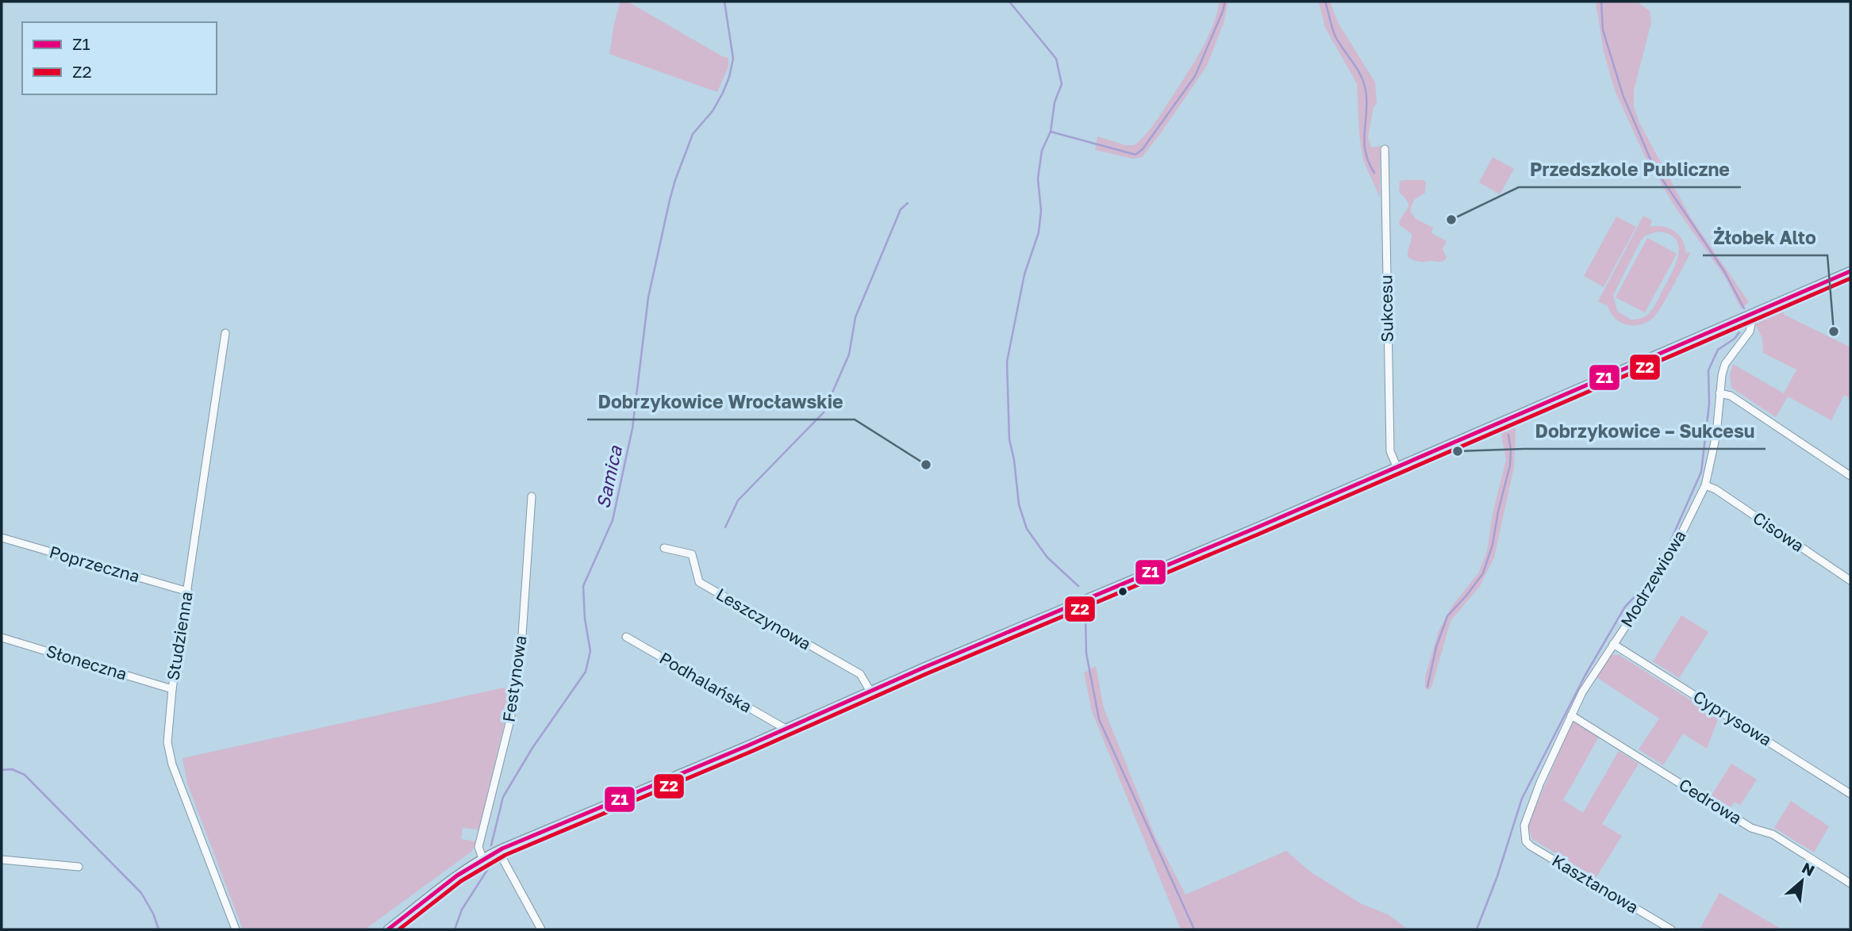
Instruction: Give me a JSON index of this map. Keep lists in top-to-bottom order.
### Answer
{
  "streets": {
    "street": [
      "Sukcesu",
      "Cisowa",
      "Poprzeczna",
      "Modrzewiowa",
      "Leszczynowa",
      "Studzienna",
      "Słoneczna",
      "Festynowa",
      "Podhalańska",
      "Cyprysowa",
      "Cedrowa",
      "Kasztanowa"
    ]
  },
  "crossings": [
    ["Cisowa", "Modrzewiowa"],
    ["Poprzeczna", "Studzienna"],
    ["Modrzewiowa", "Cyprysowa"],
    ["Modrzewiowa", "Cedrowa"],
    ["Modrzewiowa", "Kasztanowa"],
    ["Studzienna", "Słoneczna"]
  ],
  "water": ["Samica"],
  "places": [
    "Przedszkole Publiczne",
    "Żłobek Alto",
    "Dobrzykowice – Sukcesu",
    "Dobrzykowice Wrocławskie"
  ],
  "lines": ["transit line Z1", "transit line Z2"],
  "legend": ["Z1", "Z2"],
  "north": "top right"
}
